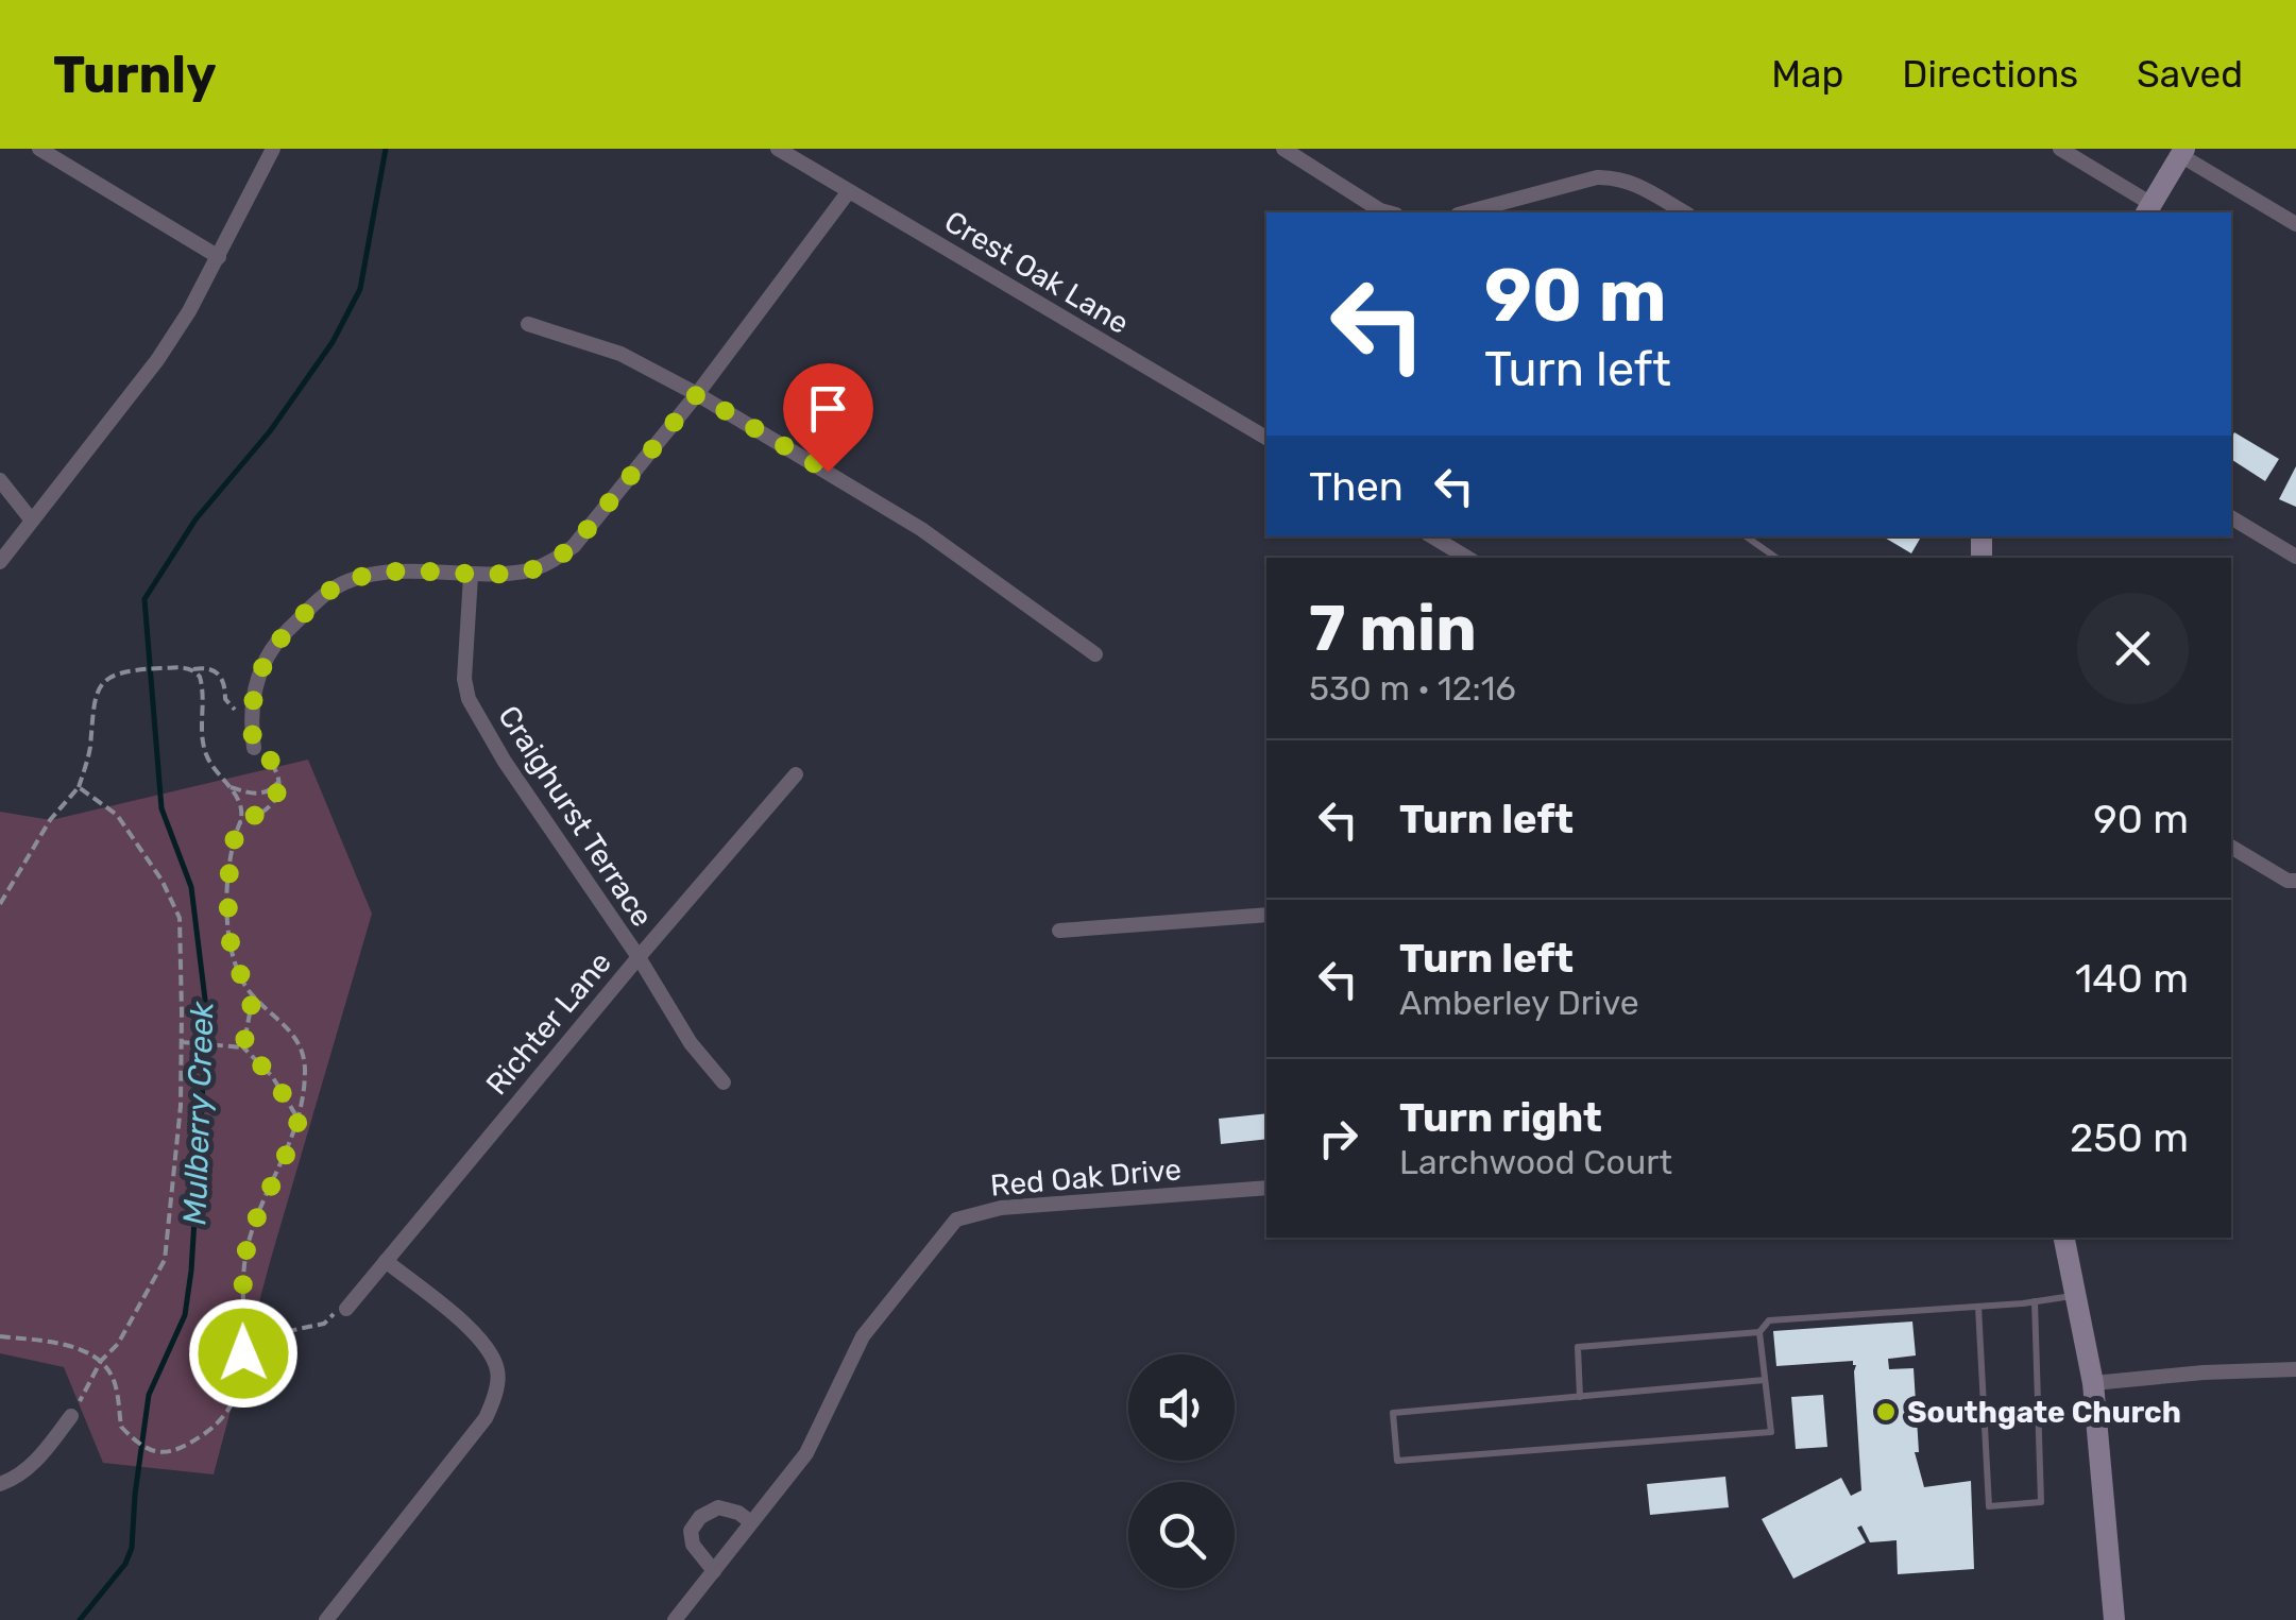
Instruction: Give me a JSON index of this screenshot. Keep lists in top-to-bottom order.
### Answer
{
  "streets": {
    "street": [
      "Crest Oak Lane",
      "Craighurst Terrace",
      "Richter Lane",
      "Red Oak Drive"
    ]
  },
  "crossings": [
    ["Craighurst Terrace", "Richter Lane"]
  ],
  "water": ["Mulberry Creek"],
  "places": ["Southgate Church"],
  "page": {
    "header": "Turnly",
    "nav": ["Map", "Directions", "Saved"],
    "turn": ["90 m", "Turn left"],
    "then": "Then",
    "heading": ["7 min", "530 m · 12:16"],
    "list": [
      {
        "name": "Turn left",
        "value": "90 m"
      },
      {
        "name": "Turn left",
        "note": "Amberley Drive",
        "value": "140 m"
      },
      {
        "name": "Turn right",
        "note": "Larchwood Court",
        "value": "250 m"
      }
    ]
  }
}
